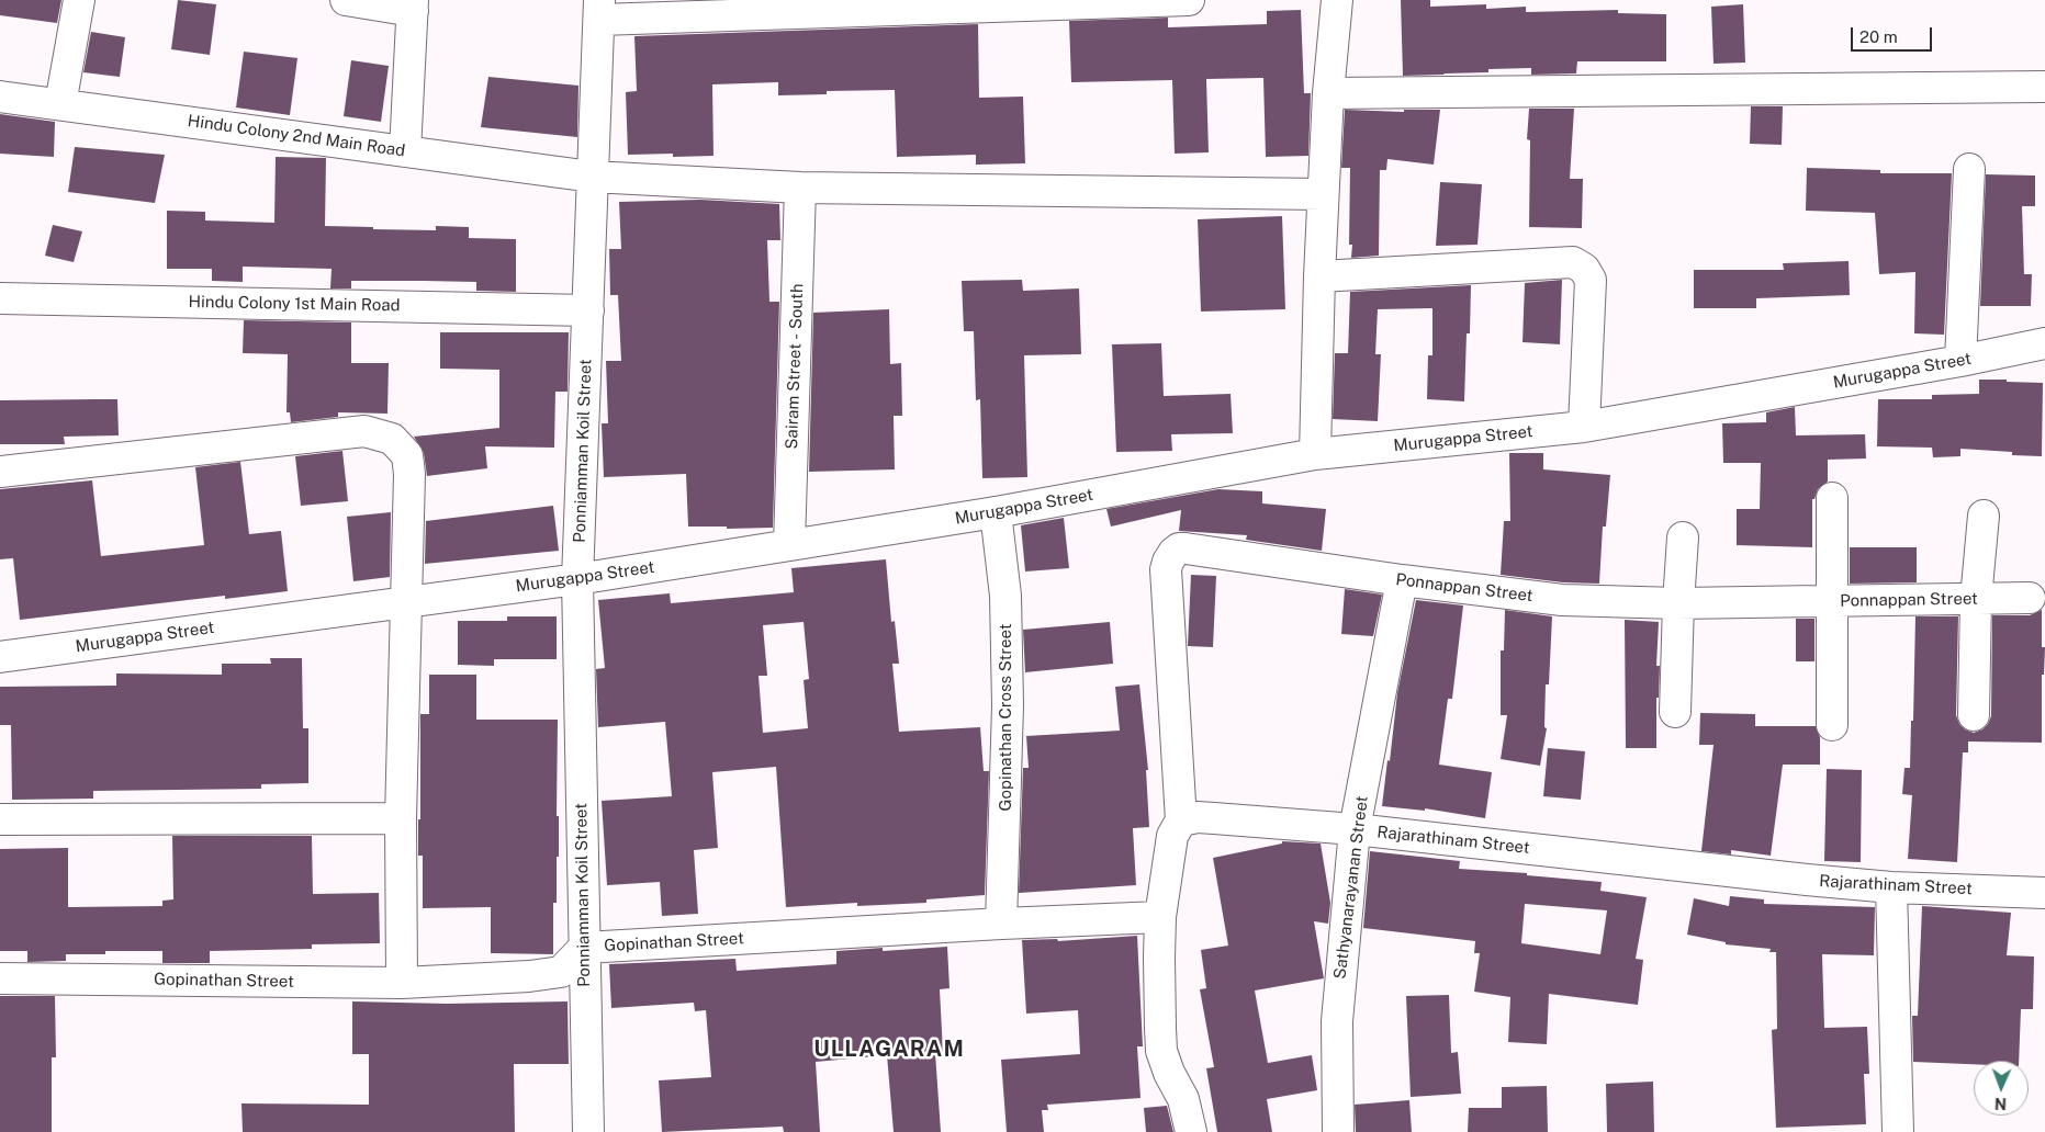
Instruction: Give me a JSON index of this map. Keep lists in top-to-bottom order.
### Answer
{
  "streets": {
    "street": [
      "Hindu Colony 2nd Main Road",
      "Hindu Colony 1st Main Road",
      "Sairam Street - South",
      "Murugappa Street",
      "Ponniamman Koil Street",
      "Ponnappan Street",
      "Gopinathan Cross Street",
      "Rajarathinam Street",
      "Sathyanarayanan Street",
      "Gopinathan Street"
    ]
  },
  "crossings": [
    ["Hindu Colony 2nd Main Road", "Sairam Street - South"],
    ["Hindu Colony 2nd Main Road", "Ponniamman Koil Street"],
    ["Hindu Colony 1st Main Road", "Ponniamman Koil Street"],
    ["Sairam Street - South", "Murugappa Street"],
    ["Murugappa Street", "Ponniamman Koil Street"],
    ["Murugappa Street", "Gopinathan Cross Street"],
    ["Ponniamman Koil Street", "Gopinathan Street"],
    ["Ponnappan Street", "Rajarathinam Street"],
    ["Ponnappan Street", "Sathyanarayanan Street"],
    ["Gopinathan Cross Street", "Gopinathan Street"],
    ["Rajarathinam Street", "Sathyanarayanan Street"]
  ],
  "districts": ["ULLAGARAM"],
  "scale_bar": "20 m",
  "north": "bottom"
}
